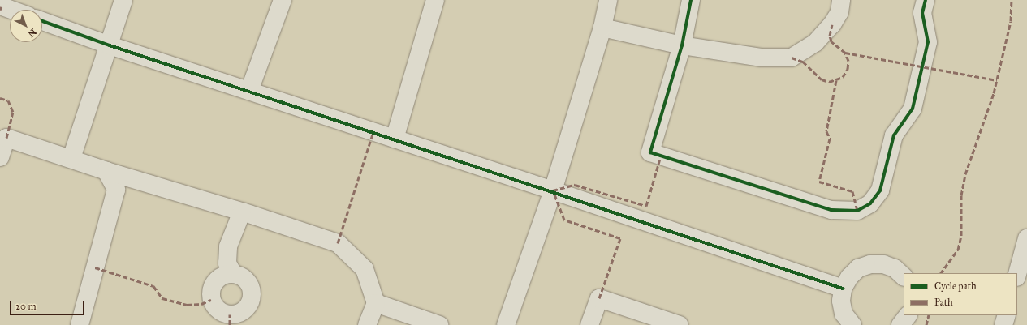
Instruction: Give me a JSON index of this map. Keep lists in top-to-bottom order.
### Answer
{
  "legend": ["Cycle path", "Path"],
  "scale_bar": "20 m",
  "north": "bottom right"
}
